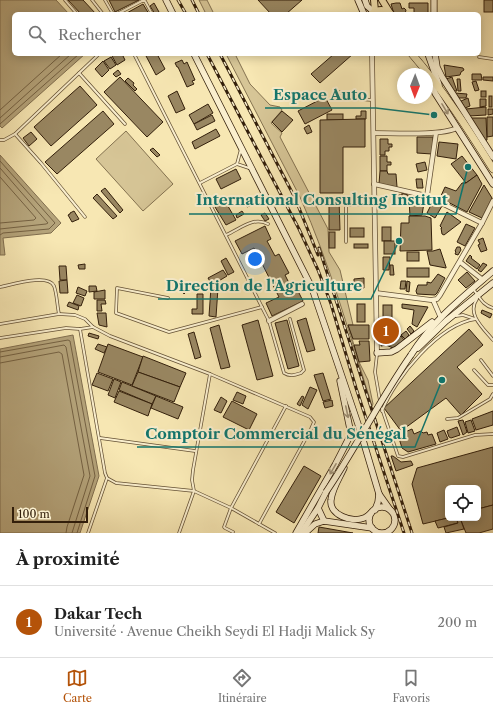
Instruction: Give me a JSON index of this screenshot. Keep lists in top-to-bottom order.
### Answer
{
  "places": [
    "Espace Auto",
    "International Consulting Institut",
    "Direction de l'Agriculture",
    "Comptoir Commercial du Sénégal"
  ],
  "scale_bar": "100 m",
  "north": "bottom",
  "page": {
    "search": "Rechercher",
    "pins": "1",
    "scale": "100 m",
    "heading": "À proximité",
    "list": [
      {
        "mark": "1",
        "name": "Dakar Tech",
        "note": "Université · Avenue Cheikh Seydi El Hadji Malick Sy",
        "value": "200 m"
      }
    ],
    "nav": ["Carte", "Itinéraire", "Favoris"]
  }
}
